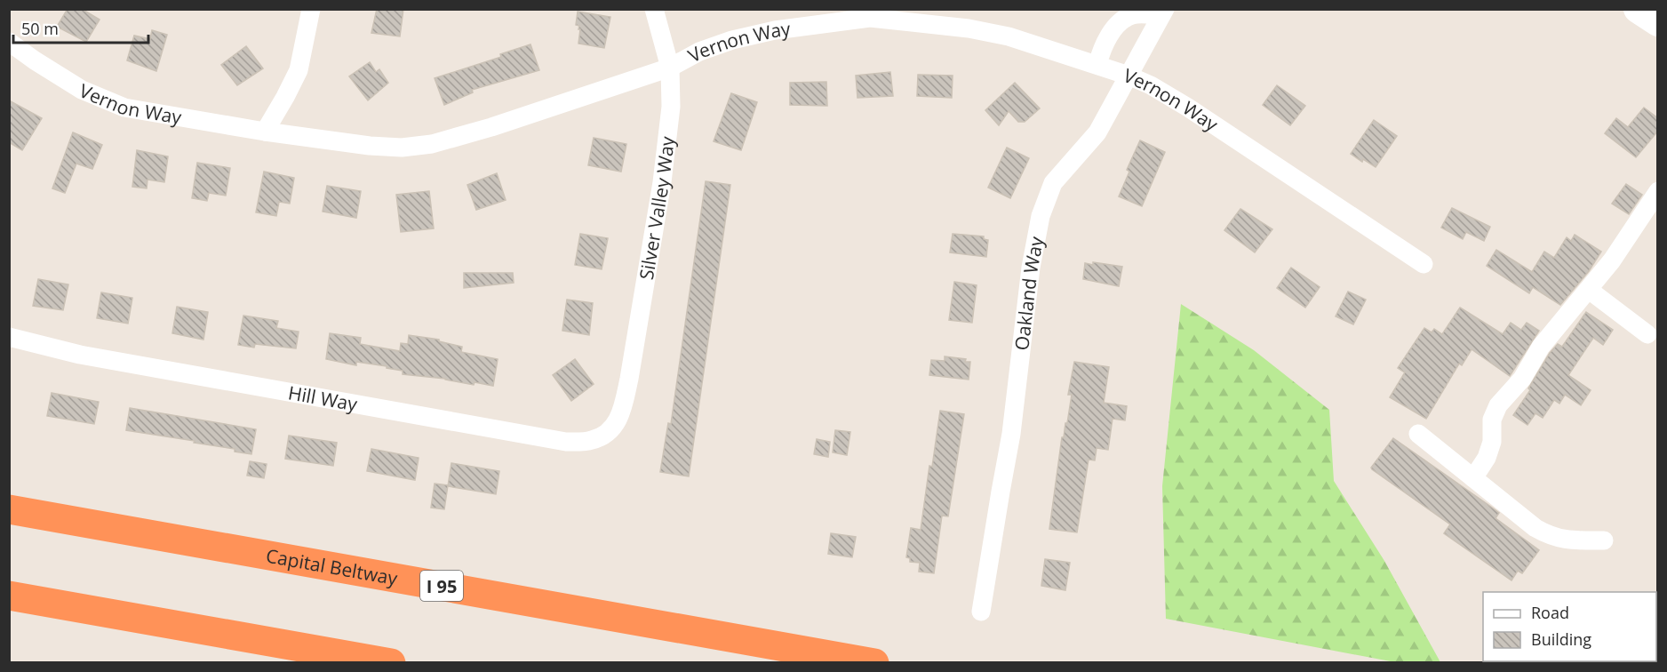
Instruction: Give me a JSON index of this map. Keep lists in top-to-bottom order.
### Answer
{
  "streets": {
    "highway": ["Capital Beltway", "I 95"],
    "street": [
      "Vernon Way",
      "Silver Valley Way",
      "Oakland Way",
      "Hill Way"
    ]
  },
  "crossings": [
    ["Vernon Way", "Silver Valley Way"],
    ["Vernon Way", "Oakland Way"],
    ["Silver Valley Way", "Hill Way"]
  ],
  "legend": ["Road", "Building"],
  "scale_bar": "50 m"
}
